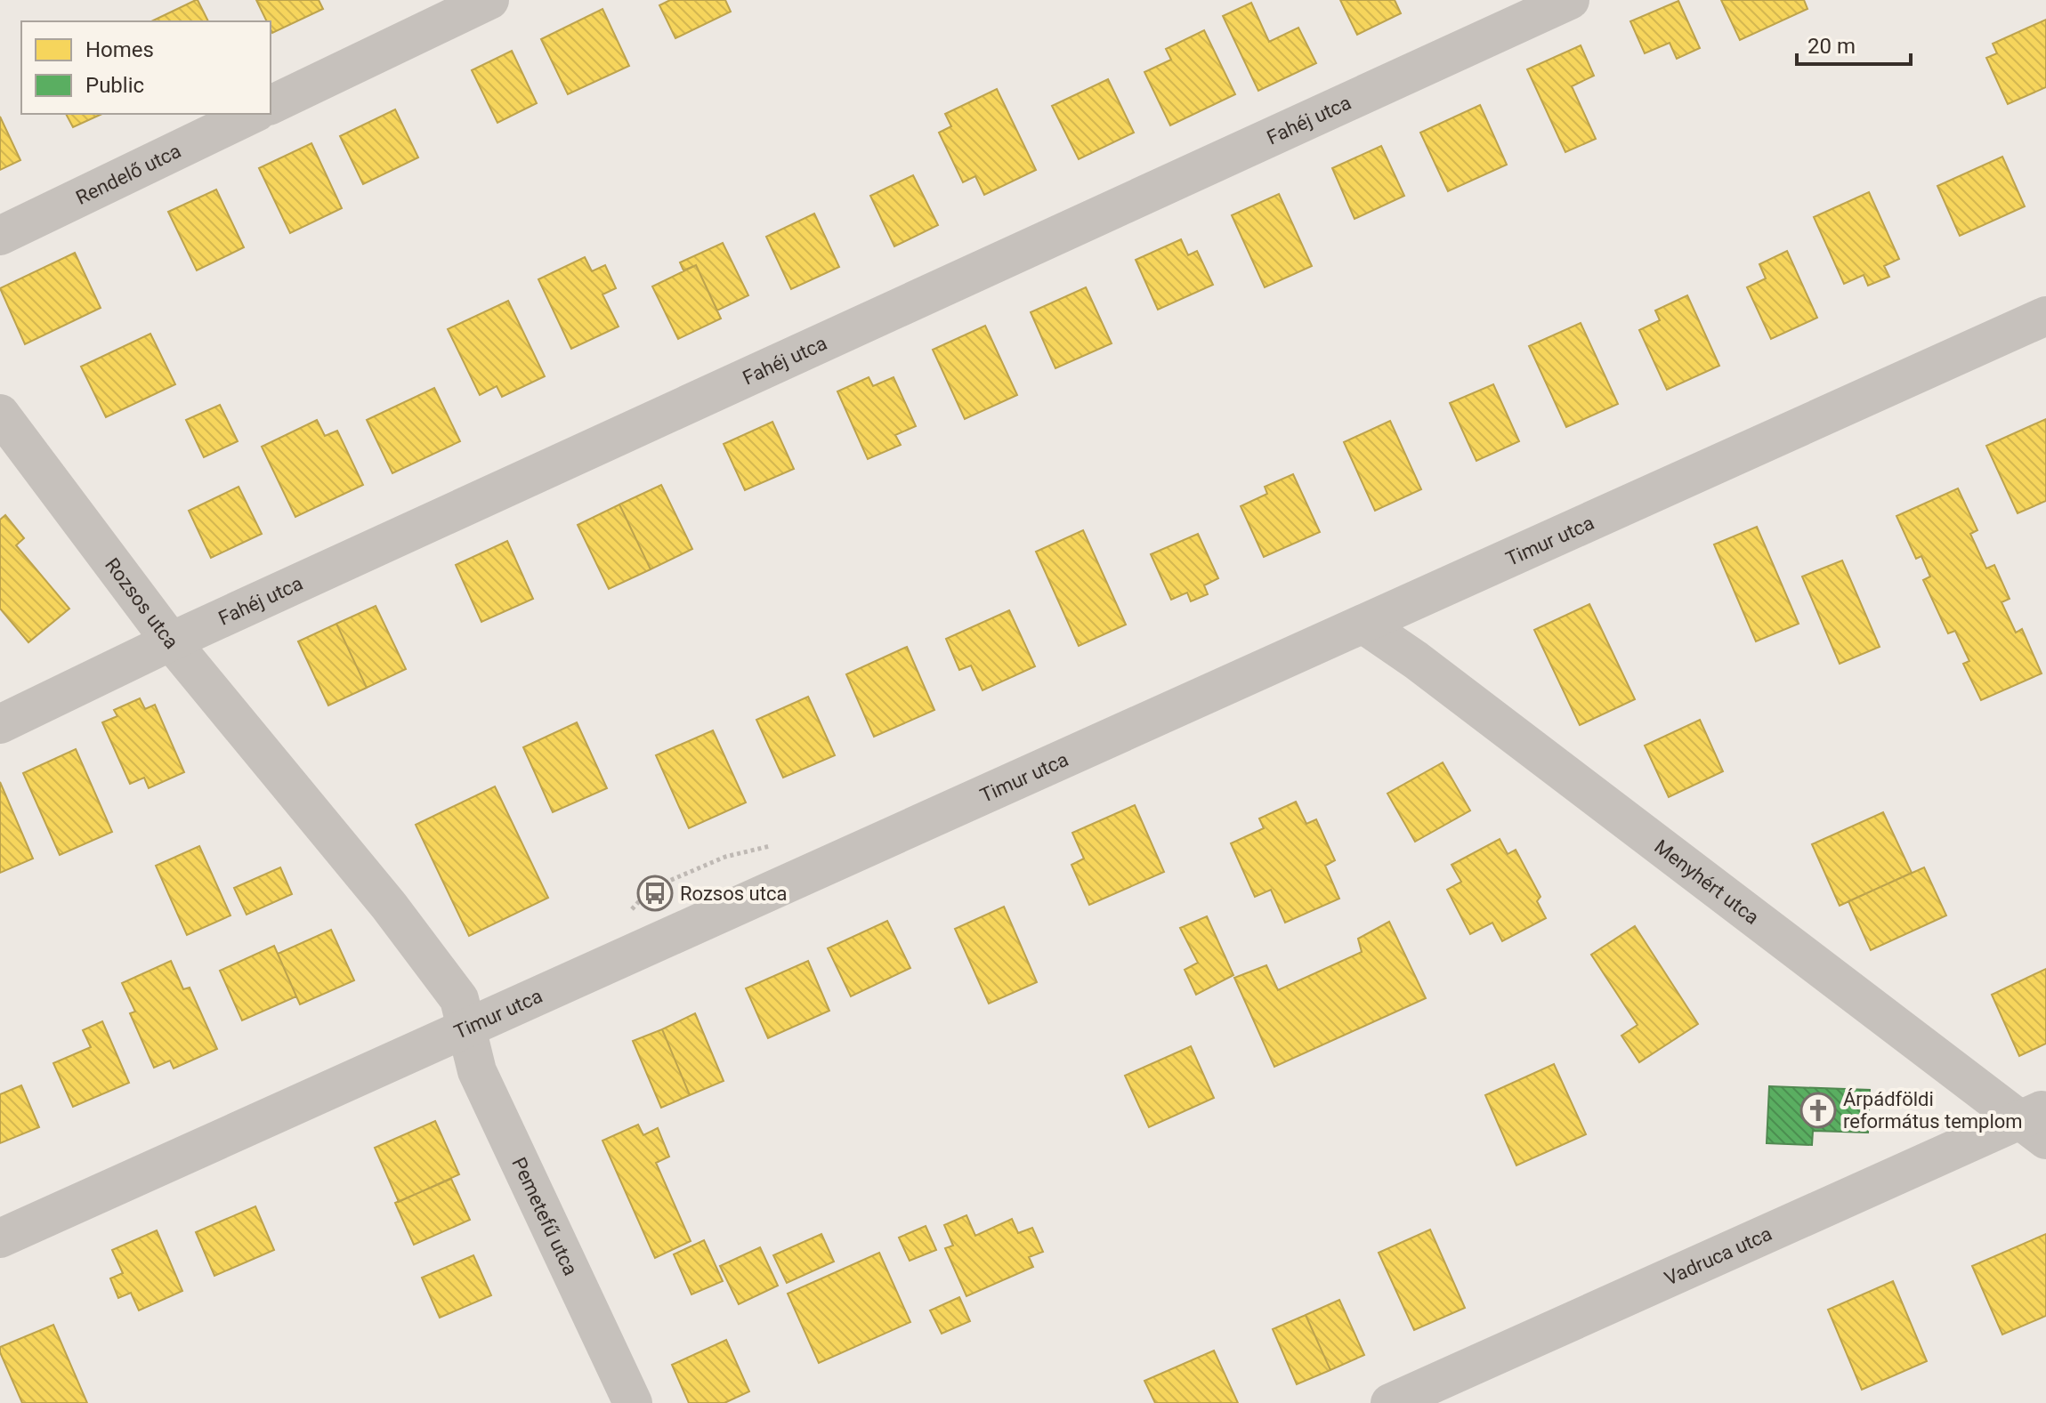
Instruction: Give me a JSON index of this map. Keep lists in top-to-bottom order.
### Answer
{
  "streets": {
    "street": [
      "Fahéj utca",
      "Rendelő utca",
      "Timur utca",
      "Rozsos utca",
      "Menyhért utca",
      "Pemetefű utca",
      "Vadruca utca"
    ]
  },
  "crossings": [
    ["Fahéj utca", "Rozsos utca"],
    ["Timur utca", "Rozsos utca"],
    ["Timur utca", "Menyhért utca"],
    ["Timur utca", "Pemetefű utca"],
    ["Rozsos utca", "Pemetefű utca"],
    ["Menyhért utca", "Vadruca utca"]
  ],
  "places": {
    "bus stop": ["Rozsos utca"],
    "church": ["Árpádföldi református templom"]
  },
  "legend": ["Homes", "Public"],
  "scale_bar": "20 m"
}
